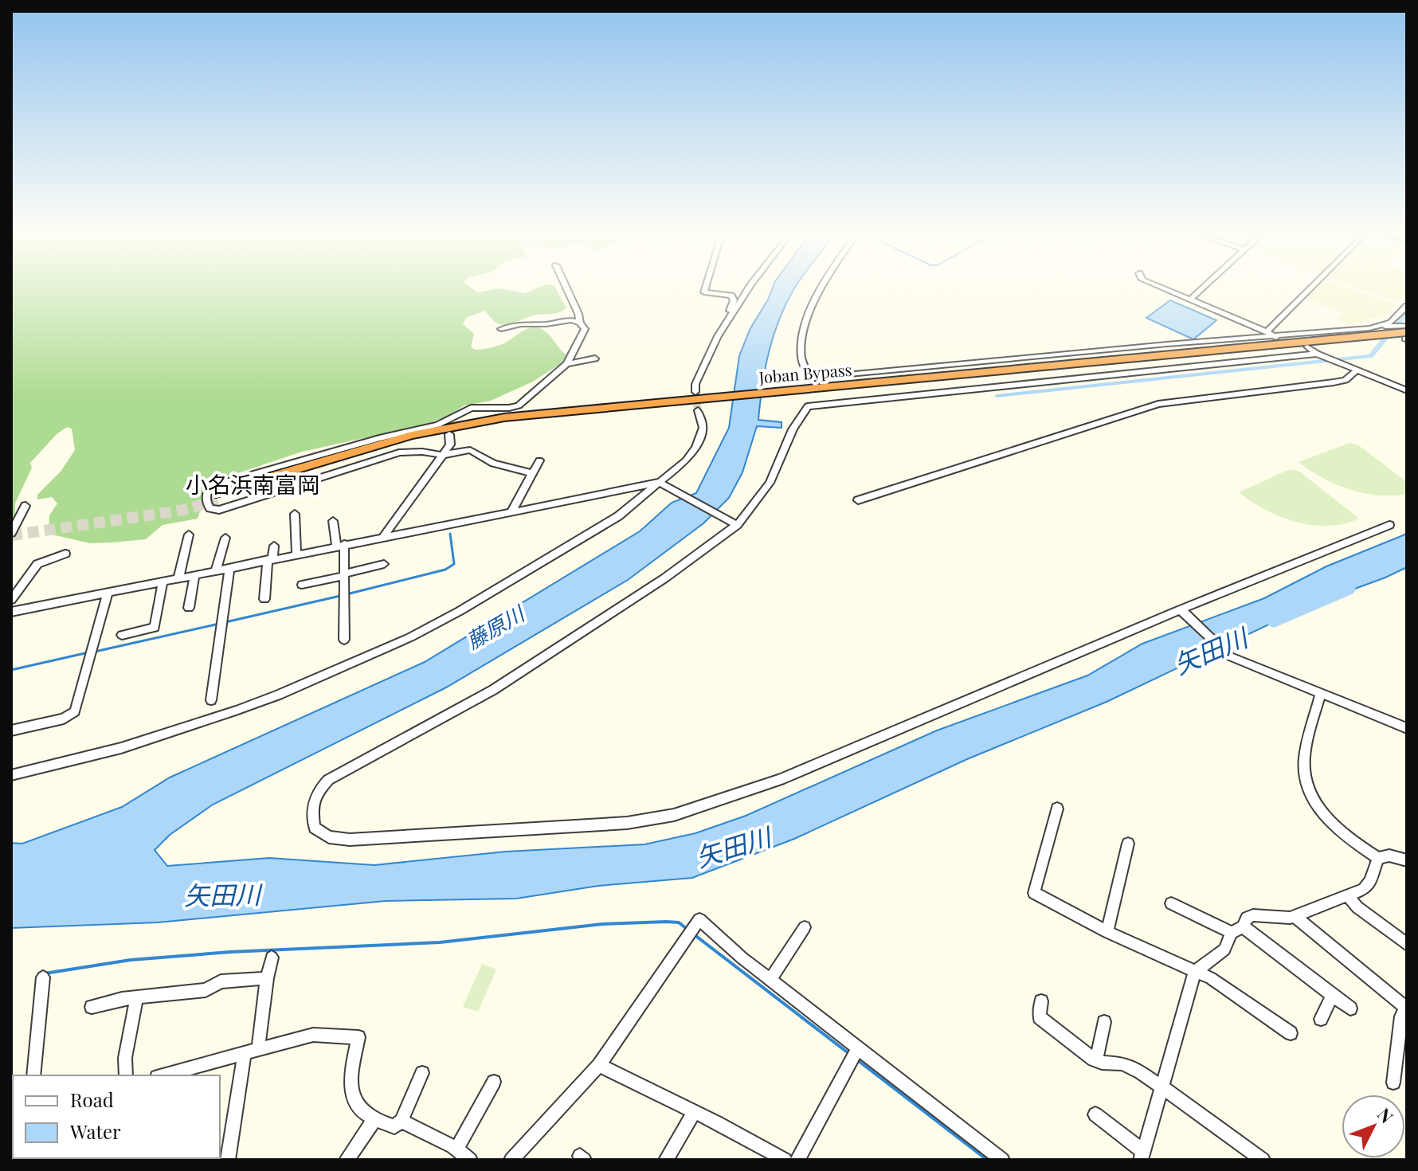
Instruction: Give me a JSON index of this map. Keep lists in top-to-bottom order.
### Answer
{
  "streets": {
    "highway": ["Joban Bypass"]
  },
  "districts": ["小名浜南富岡"],
  "water": ["藤原川", "矢田川"],
  "legend": ["Road", "Water"],
  "north": "top right"
}
